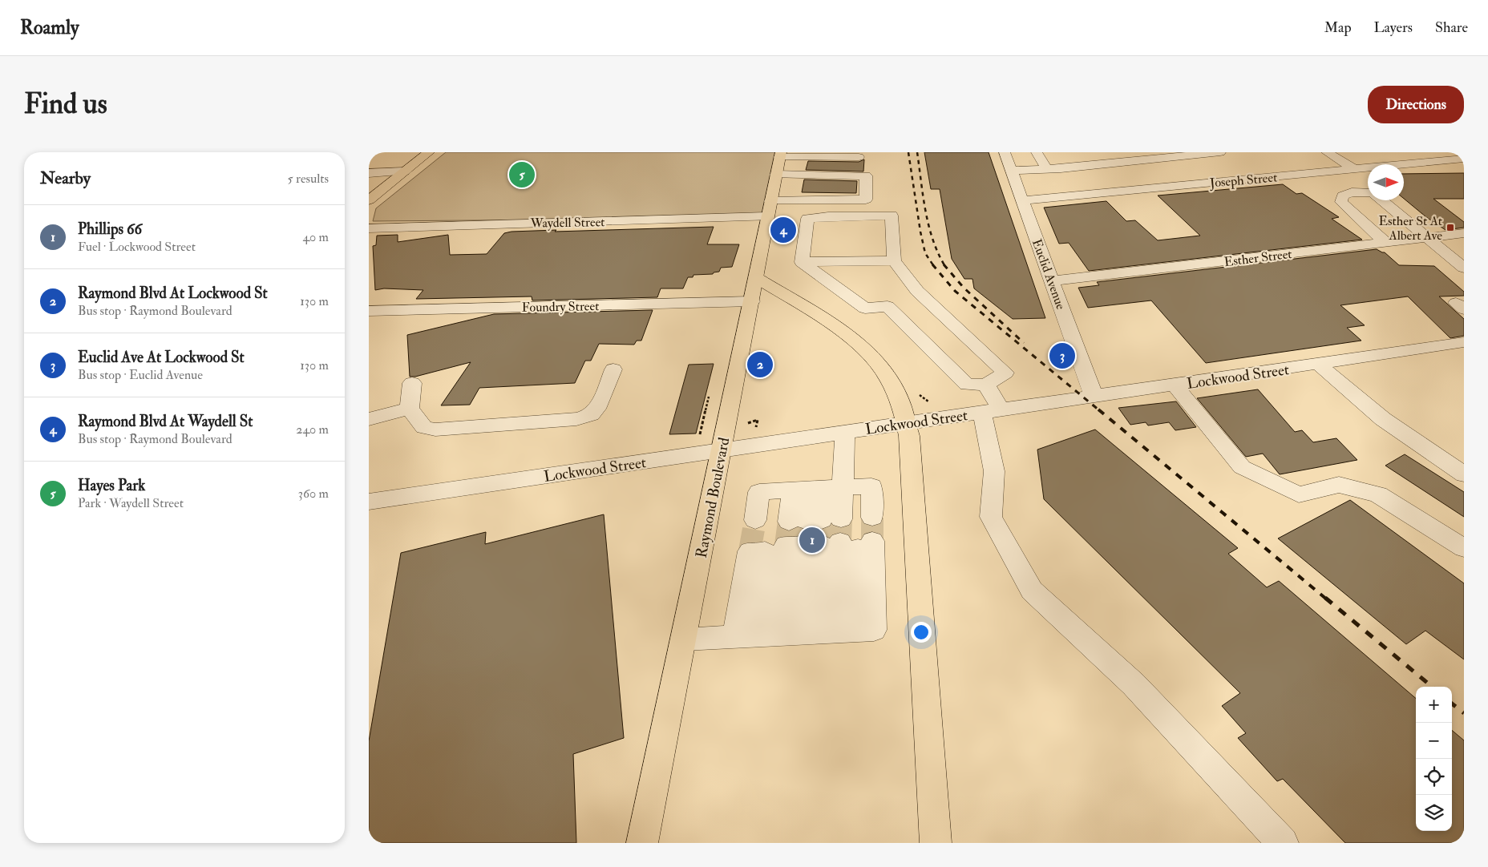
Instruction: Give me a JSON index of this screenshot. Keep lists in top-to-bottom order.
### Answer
{
  "streets": {
    "main road": ["Raymond Boulevard"],
    "street": [
      "Joseph Street",
      "Waydell Street",
      "Esther Street",
      "Euclid Avenue",
      "Foundry Street",
      "Lockwood Street"
    ]
  },
  "crossings": [
    ["Joseph Street", "Euclid Avenue"],
    ["Waydell Street", "Raymond Boulevard"],
    ["Esther Street", "Euclid Avenue"],
    ["Euclid Avenue", "Lockwood Street"],
    ["Foundry Street", "Raymond Boulevard"],
    ["Lockwood Street", "Raymond Boulevard"]
  ],
  "places": {
    "transit": ["Esther St At Albert Ave"]
  },
  "north": "right",
  "page": {
    "header": "Roamly",
    "nav": ["Map", "Layers", "Share"],
    "buttons": "Directions",
    "title": "Find us",
    "heading": ["Nearby", "5 results"],
    "pins": [
      "5",
      "4",
      "3",
      "2",
      "1"
    ],
    "list": [
      {
        "mark": "1",
        "name": "Phillips 66",
        "note": "Fuel · Lockwood Street",
        "value": "40 m"
      },
      {
        "mark": "2",
        "name": "Raymond Blvd At Lockwood St",
        "note": "Bus stop · Raymond Boulevard",
        "value": "130 m"
      },
      {
        "mark": "3",
        "name": "Euclid Ave At Lockwood St",
        "note": "Bus stop · Euclid Avenue",
        "value": "130 m"
      },
      {
        "mark": "4",
        "name": "Raymond Blvd At Waydell St",
        "note": "Bus stop · Raymond Boulevard",
        "value": "240 m"
      },
      {
        "mark": "5",
        "name": "Hayes Park",
        "note": "Park · Waydell Street",
        "value": "360 m"
      }
    ],
    "map_buttons": ["+", "−"]
  }
}
